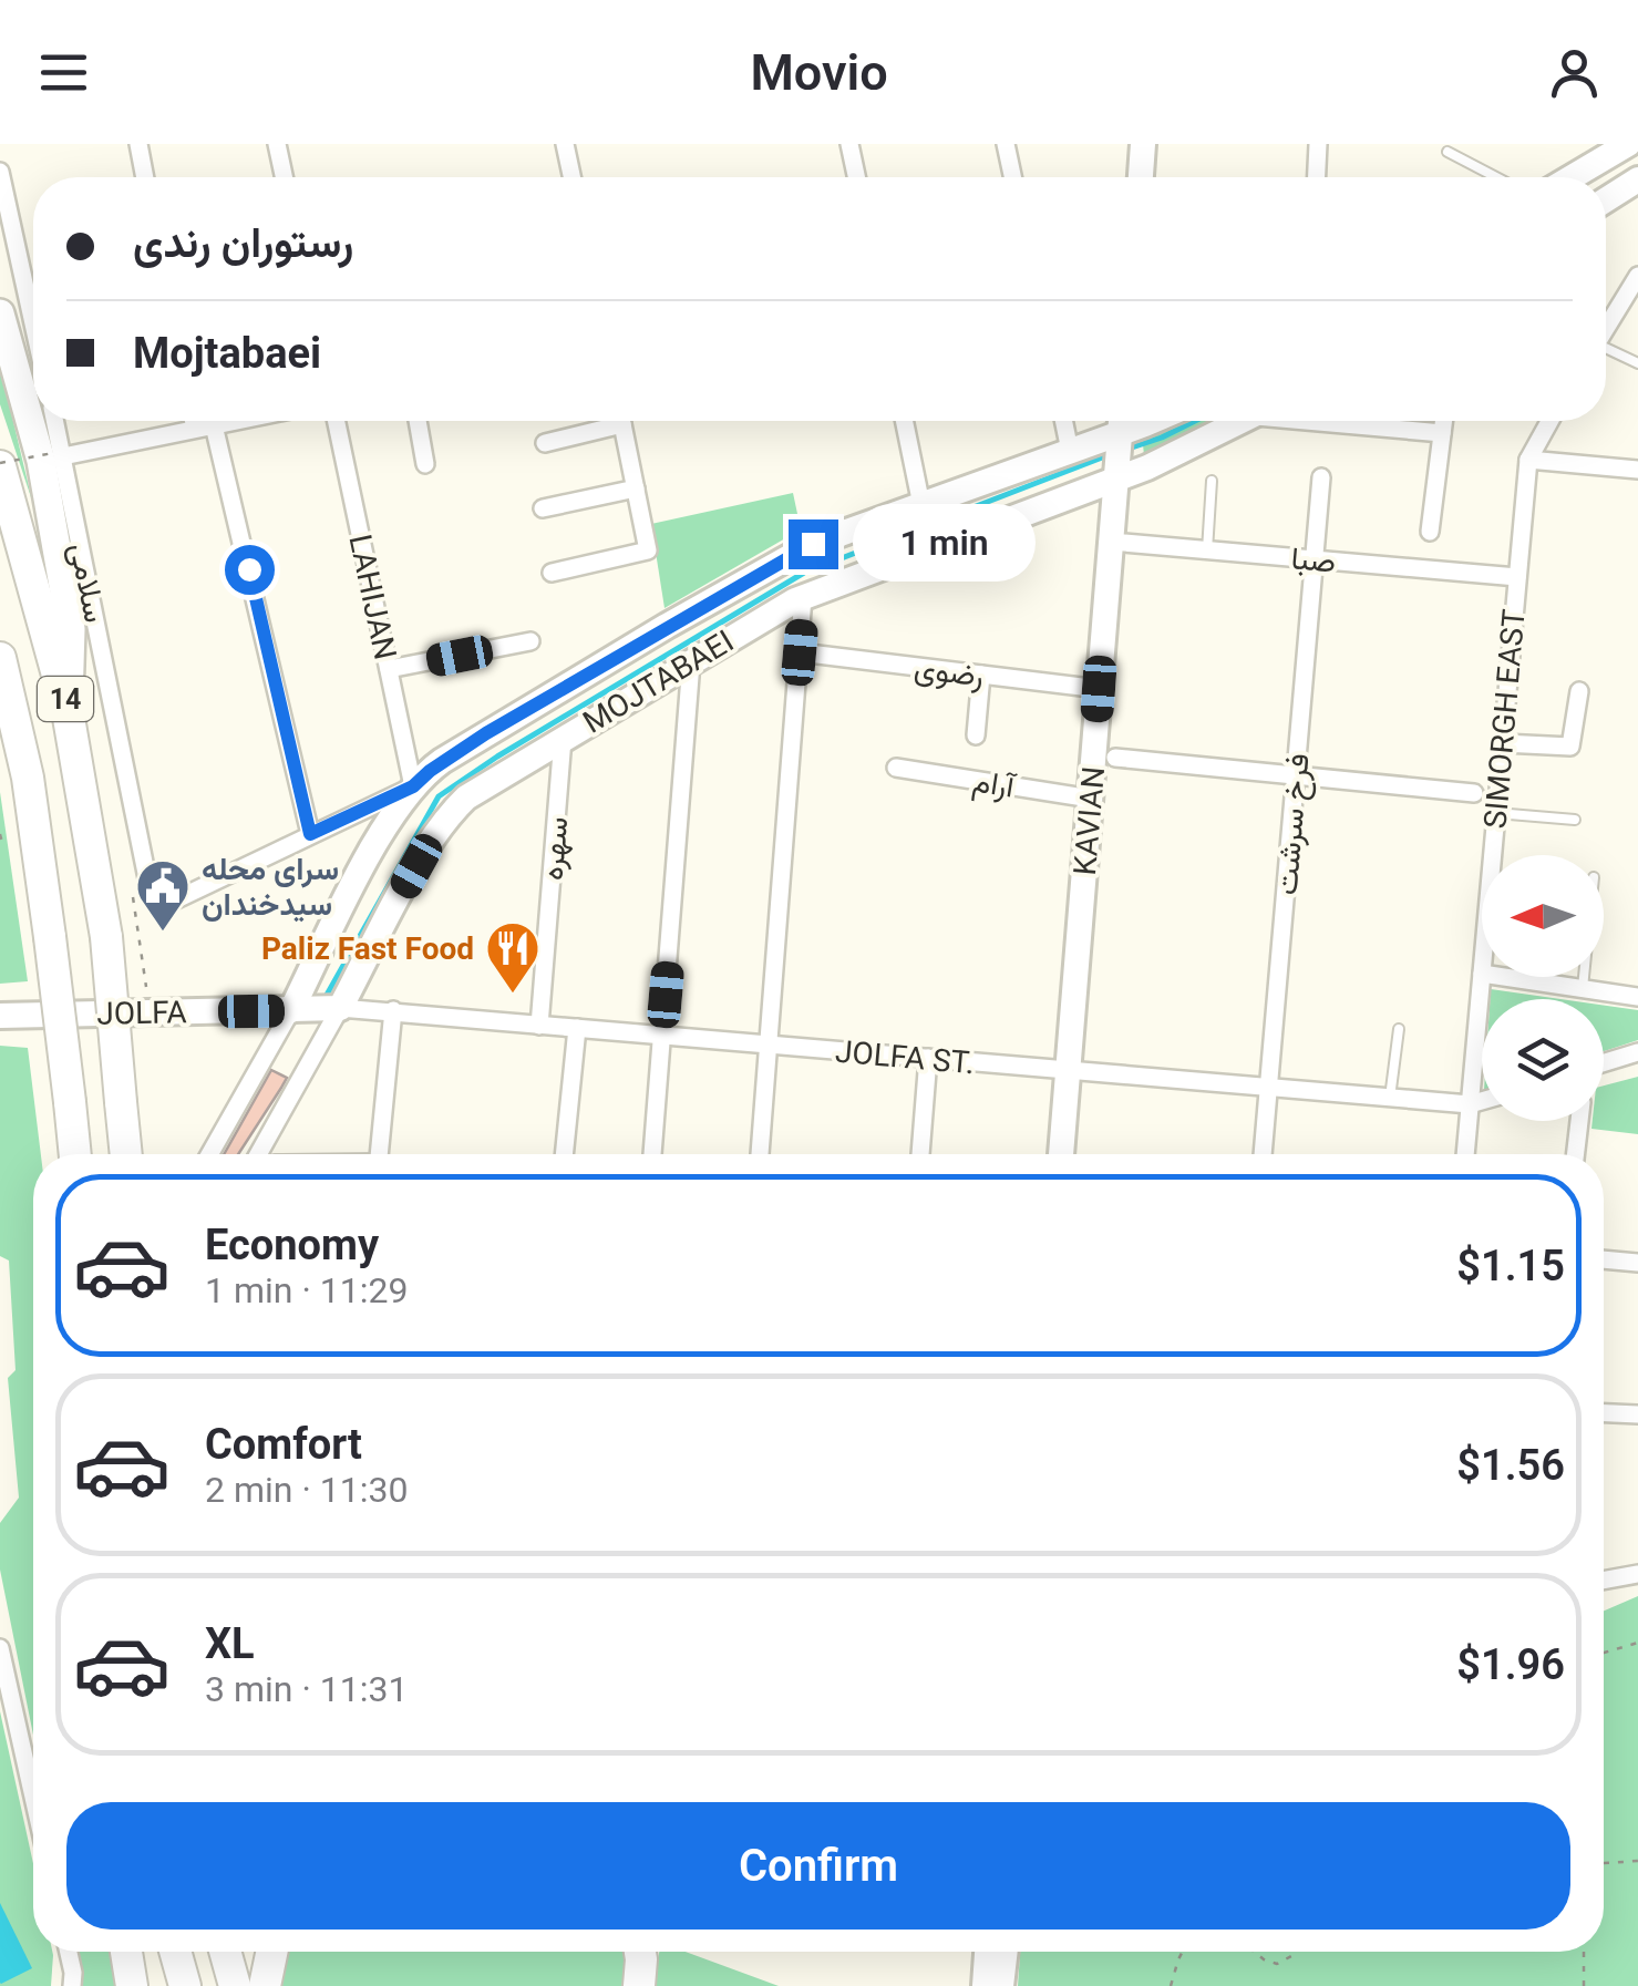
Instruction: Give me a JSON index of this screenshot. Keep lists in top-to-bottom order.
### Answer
{
  "streets": {
    "highway": ["14"],
    "main road": ["MOJTABAEI", "KAVIAN", "JOLFA"],
    "street": [
      "صبا",
      "سلامی",
      "LAHIJAN",
      "رضوی",
      "SIMORGH EAST",
      "آرام",
      "فرخ سرشت",
      "سهره",
      "JOLFA ST."
    ]
  },
  "crossings": [
    ["صبا", "SIMORGH EAST"],
    ["صبا", "KAVIAN"],
    ["صبا", "فرخ سرشت"],
    ["LAHIJAN", "MOJTABAEI"],
    ["رضوی", "KAVIAN"],
    ["MOJTABAEI", "KAVIAN"],
    ["MOJTABAEI", "سهره"],
    ["MOJTABAEI", "JOLFA"],
    ["MOJTABAEI", "JOLFA ST."],
    ["SIMORGH EAST", "JOLFA ST."],
    ["آرام", "KAVIAN"],
    ["KAVIAN", "JOLFA ST."],
    ["فرخ سرشت", "JOLFA ST."],
    ["سهره", "JOLFA ST."],
    ["JOLFA", "JOLFA ST."]
  ],
  "places": {
    "public building": ["سرای محله سیدخندان"],
    "restaurant": ["Paliz Fast Food"]
  },
  "north": "left",
  "page": {
    "header": "Movio",
    "banner": ["رستوران رندی", "Mojtabaei"],
    "bubble": "1 min",
    "list": [
      {
        "name": "Economy",
        "note": "1 min · 11:29",
        "value": "$1.15"
      },
      {
        "name": "Comfort",
        "note": "2 min · 11:30",
        "value": "$1.56"
      },
      {
        "name": "XL",
        "note": "3 min · 11:31",
        "value": "$1.96"
      }
    ],
    "buttons": "Confirm"
  }
}
